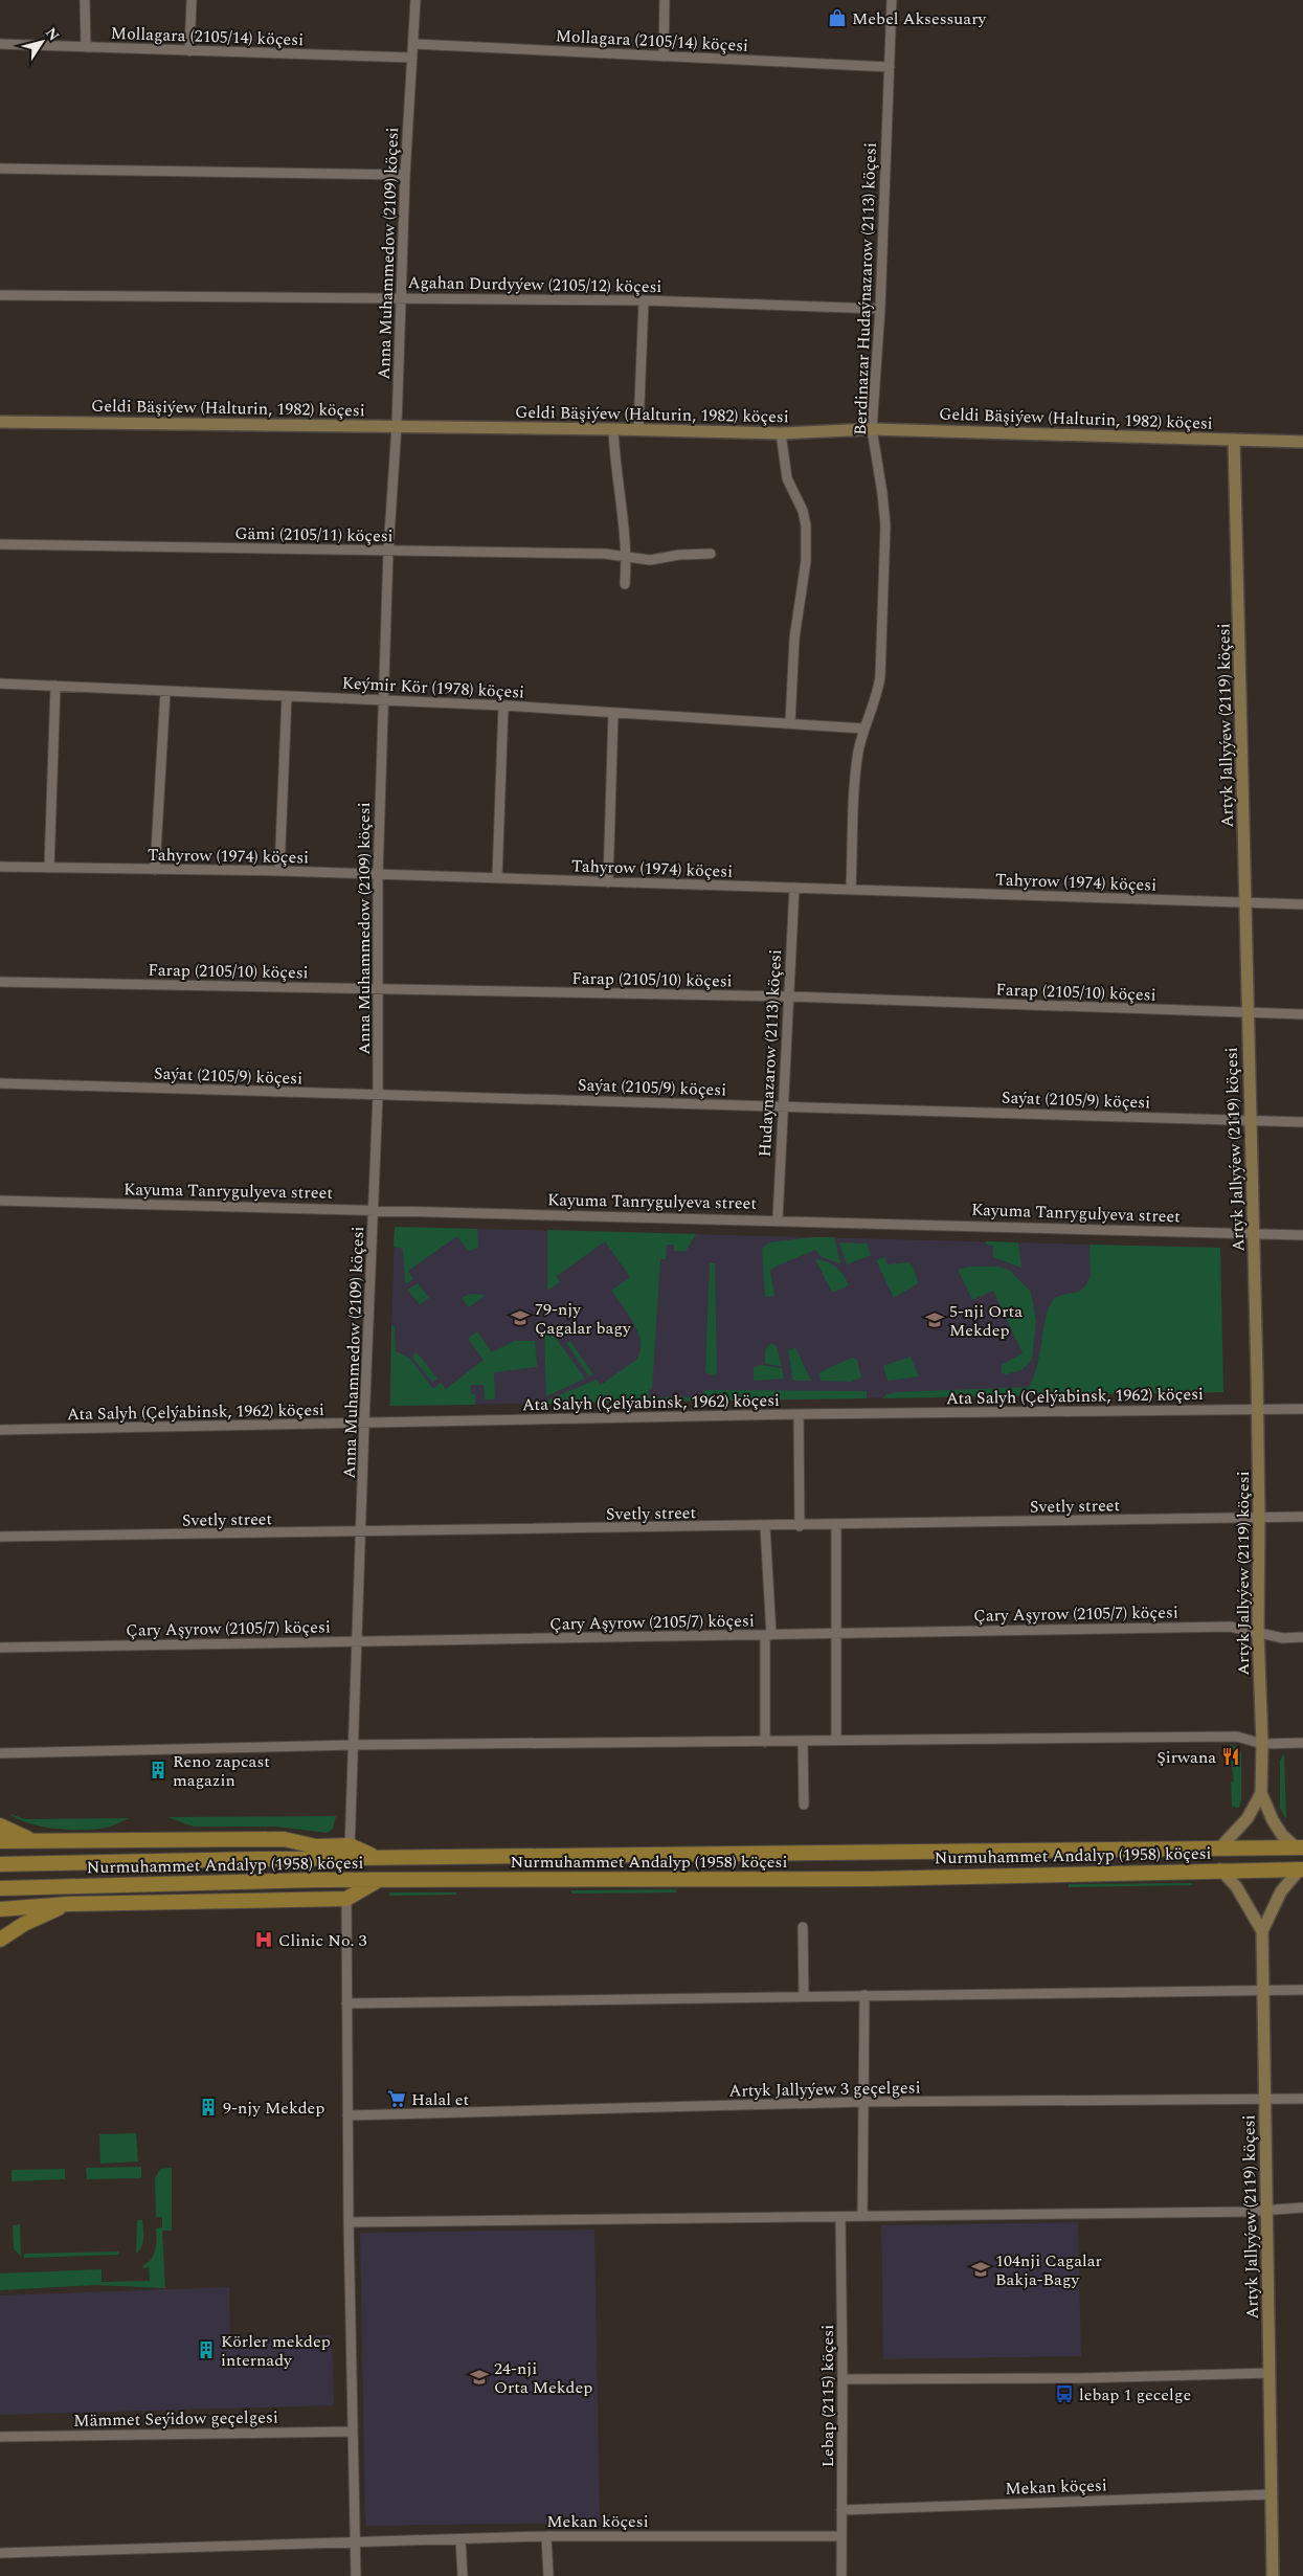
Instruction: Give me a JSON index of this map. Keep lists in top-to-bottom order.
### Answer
{
  "streets": {
    "main road": ["Nurmuhammet Andalyp (1958) köçesi"],
    "street": [
      "Mollagara (2105/14) köçesi",
      "Anna Muhammedow (2109) köçesi",
      "Agahan Durdyýew (2105/12) köçesi",
      "Berdinazar Hudaýnazarow (2113) köçesi",
      "Geldi Bäşiýew (Halturin, 1982) köçesi",
      "Gämi (2105/11) köçesi",
      "Keýmir Kör (1978) köçesi",
      "Artyk Jallyýew (2119) köçesi",
      "Tahyrow (1974) köçesi",
      "Farap (2105/10) köçesi",
      "Hudaynazarow (2113) köçesi",
      "Saýat (2105/9) köçesi",
      "Kayuma Tanrygulyeva street",
      "Ata Salyh (Çelýabinsk, 1962) köçesi",
      "Svetly street",
      "Çary Aşyrow (2105/7) köçesi",
      "Artyk Jallyýew 3 geçelgesi",
      "Lebap (2115) köçesi",
      "Mämmet Seýidow geçelgesi",
      "Mekan köçesi"
    ]
  },
  "crossings": [
    ["Mollagara (2105/14) köçesi", "Anna Muhammedow (2109) köçesi"],
    ["Mollagara (2105/14) köçesi", "Berdinazar Hudaýnazarow (2113) köçesi"],
    ["Anna Muhammedow (2109) köçesi", "Agahan Durdyýew (2105/12) köçesi"],
    ["Anna Muhammedow (2109) köçesi", "Geldi Bäşiýew (Halturin, 1982) köçesi"],
    ["Anna Muhammedow (2109) köçesi", "Gämi (2105/11) köçesi"],
    ["Anna Muhammedow (2109) köçesi", "Keýmir Kör (1978) köçesi"],
    ["Anna Muhammedow (2109) köçesi", "Tahyrow (1974) köçesi"],
    ["Anna Muhammedow (2109) köçesi", "Farap (2105/10) köçesi"],
    ["Anna Muhammedow (2109) köçesi", "Saýat (2105/9) köçesi"],
    ["Anna Muhammedow (2109) köçesi", "Kayuma Tanrygulyeva street"],
    ["Anna Muhammedow (2109) köçesi", "Ata Salyh (Çelýabinsk, 1962) köçesi"],
    ["Anna Muhammedow (2109) köçesi", "Svetly street"],
    ["Anna Muhammedow (2109) köçesi", "Çary Aşyrow (2105/7) köçesi"],
    ["Anna Muhammedow (2109) köçesi", "Nurmuhammet Andalyp (1958) köçesi"],
    ["Agahan Durdyýew (2105/12) köçesi", "Berdinazar Hudaýnazarow (2113) köçesi"],
    ["Berdinazar Hudaýnazarow (2113) köçesi", "Geldi Bäşiýew (Halturin, 1982) köçesi"],
    ["Berdinazar Hudaýnazarow (2113) köçesi", "Keýmir Kör (1978) köçesi"],
    ["Berdinazar Hudaýnazarow (2113) köçesi", "Tahyrow (1974) köçesi"],
    ["Geldi Bäşiýew (Halturin, 1982) köçesi", "Artyk Jallyýew (2119) köçesi"],
    ["Artyk Jallyýew (2119) köçesi", "Tahyrow (1974) köçesi"],
    ["Artyk Jallyýew (2119) köçesi", "Farap (2105/10) köçesi"],
    ["Artyk Jallyýew (2119) köçesi", "Saýat (2105/9) köçesi"],
    ["Artyk Jallyýew (2119) köçesi", "Kayuma Tanrygulyeva street"],
    ["Artyk Jallyýew (2119) köçesi", "Ata Salyh (Çelýabinsk, 1962) köçesi"],
    ["Artyk Jallyýew (2119) köçesi", "Svetly street"],
    ["Artyk Jallyýew (2119) köçesi", "Çary Aşyrow (2105/7) köçesi"],
    ["Artyk Jallyýew (2119) köçesi", "Nurmuhammet Andalyp (1958) köçesi"],
    ["Artyk Jallyýew (2119) köçesi", "Artyk Jallyýew 3 geçelgesi"],
    ["Artyk Jallyýew (2119) köçesi", "Mekan köçesi"],
    ["Tahyrow (1974) köçesi", "Hudaynazarow (2113) köçesi"],
    ["Farap (2105/10) köçesi", "Hudaynazarow (2113) köçesi"],
    ["Hudaynazarow (2113) köçesi", "Saýat (2105/9) köçesi"],
    ["Hudaynazarow (2113) köçesi", "Kayuma Tanrygulyeva street"],
    ["Lebap (2115) köçesi", "Mekan köçesi"]
  ],
  "places": {
    "shop": ["Mebel Aksessuary"],
    "school or university": [
      "79-njy Çagalar bagy",
      "5-nji Orta Mekdep",
      "104nji Cagalar Bakja-Bagy",
      "24-nji Orta Mekdep"
    ],
    "restaurant": ["Şirwana"],
    "building": ["Reno zapcast magazin", "9-njy Mekdep", "Körler mekdep internady"],
    "hospital": ["Clinic No. 3"],
    "supermarket": ["Halal et"],
    "bus stop": ["lebap 1 gecelge"]
  },
  "north": "top right"
}
